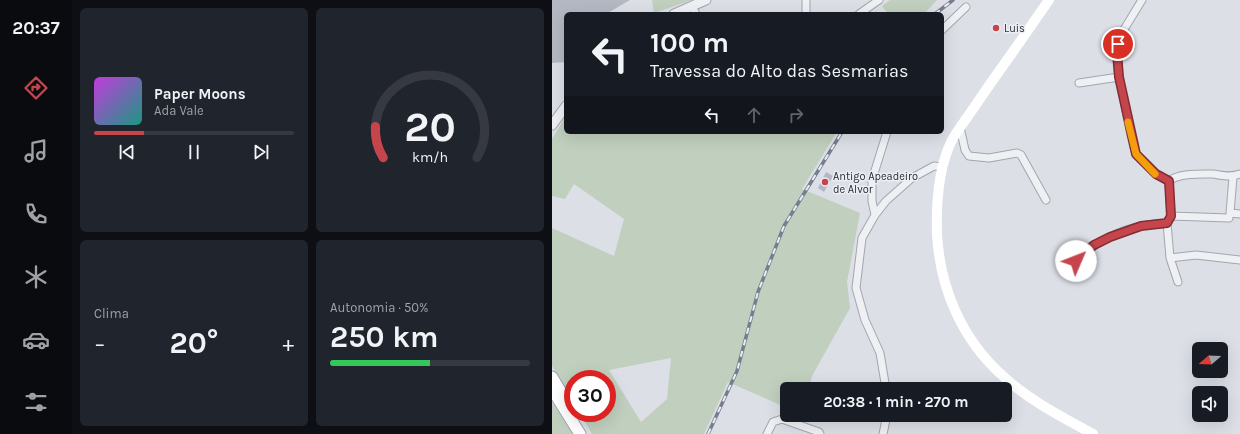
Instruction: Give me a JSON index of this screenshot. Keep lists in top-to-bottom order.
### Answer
{
  "places": ["Luis", "Antigo Apeadeiro de Alvor"],
  "north": "left",
  "page": {
    "tabs": "20:37",
    "turn": ["100 m", "Travessa do Alto das Sesmarias"],
    "song": ["Paper Moons", "Ada Vale"],
    "tile": [
      "Clima",
      ["Autonomia · 50%", "250 km"]
    ],
    "heat": ["−", "20°", "+"],
    "limit": "30",
    "trip": "20:38 · 1 min · 270 m",
    "gauge": ["20", "km/h"]
  }
}
